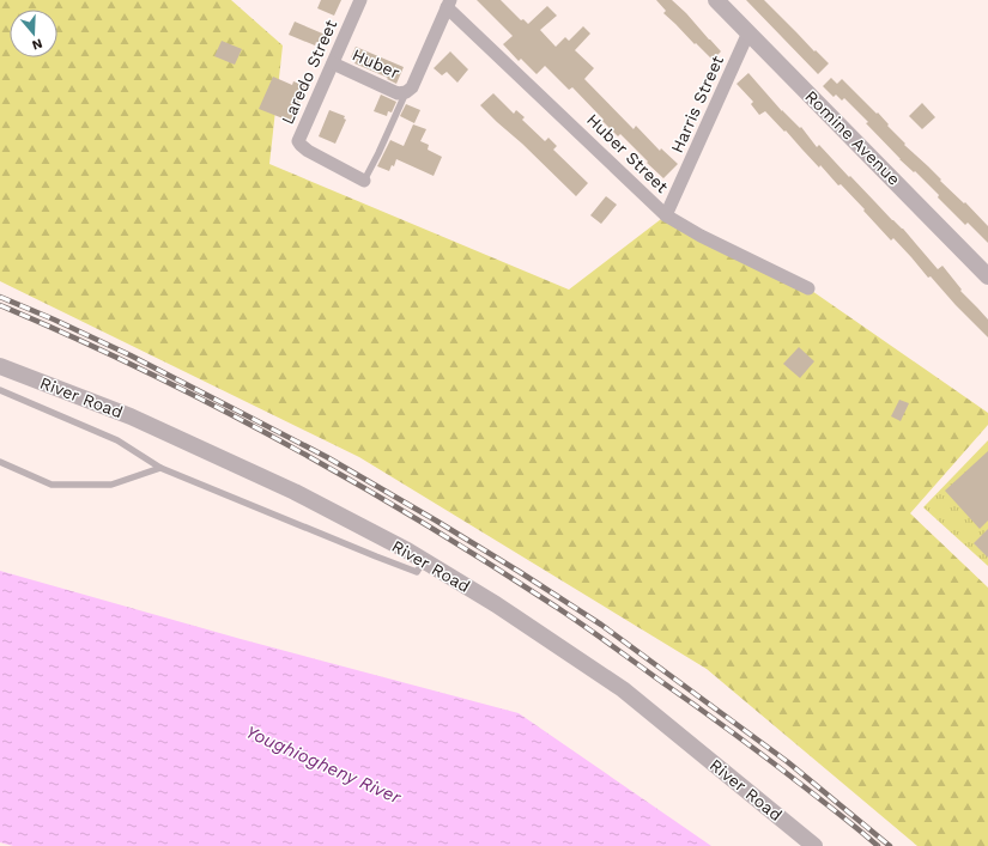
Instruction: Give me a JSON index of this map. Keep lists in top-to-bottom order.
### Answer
{
  "streets": {
    "street": [
      "Huber",
      "Laredo Street",
      "Harris Street",
      "Romine Avenue",
      "Huber Street",
      "River Road"
    ]
  },
  "crossings": [
    ["Huber", "Laredo Street"],
    ["Harris Street", "Romine Avenue"],
    ["Harris Street", "Huber Street"]
  ],
  "water": ["Youghiogheny River"],
  "north": "bottom"
}
